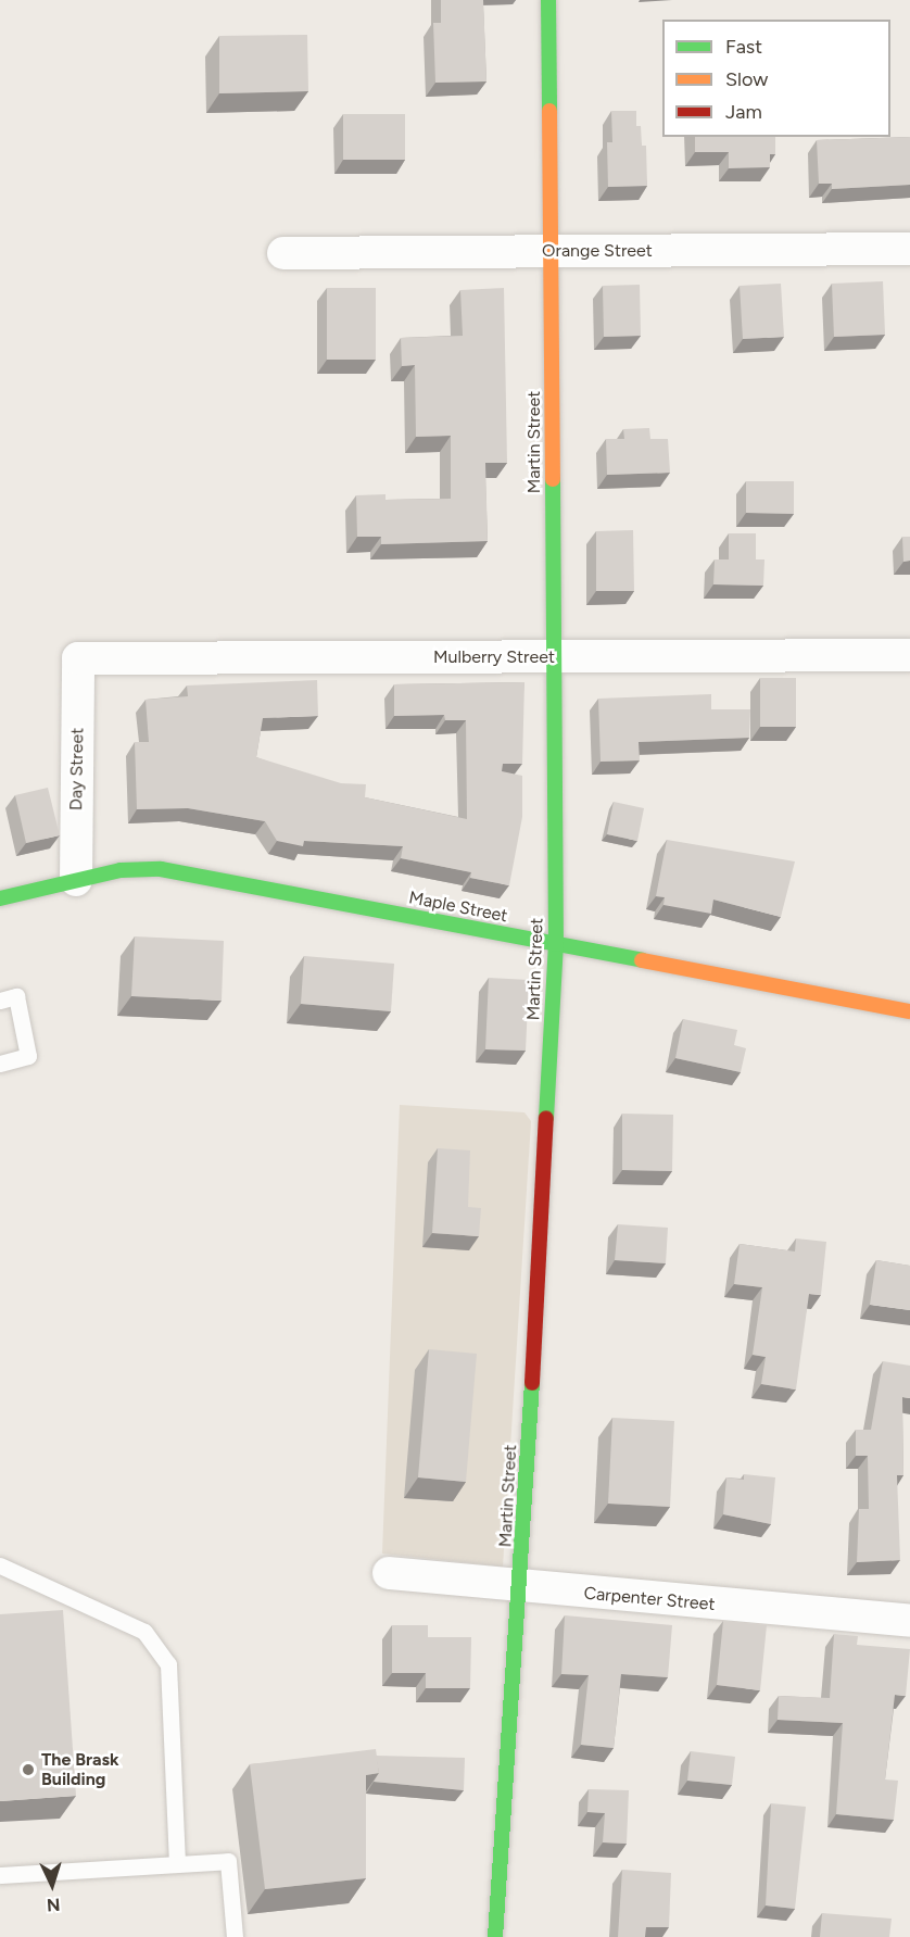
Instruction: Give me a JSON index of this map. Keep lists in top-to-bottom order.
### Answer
{
  "streets": {
    "street": [
      "Orange Street",
      "Martin Street",
      "Mulberry Street",
      "Day Street",
      "Maple Street",
      "Carpenter Street"
    ]
  },
  "crossings": [
    ["Orange Street", "Martin Street"],
    ["Martin Street", "Mulberry Street"],
    ["Martin Street", "Maple Street"],
    ["Martin Street", "Carpenter Street"],
    ["Mulberry Street", "Day Street"],
    ["Day Street", "Maple Street"]
  ],
  "places": ["The Brask Building"],
  "legend": ["Fast", "Slow", "Jam"],
  "north": "bottom"
}
